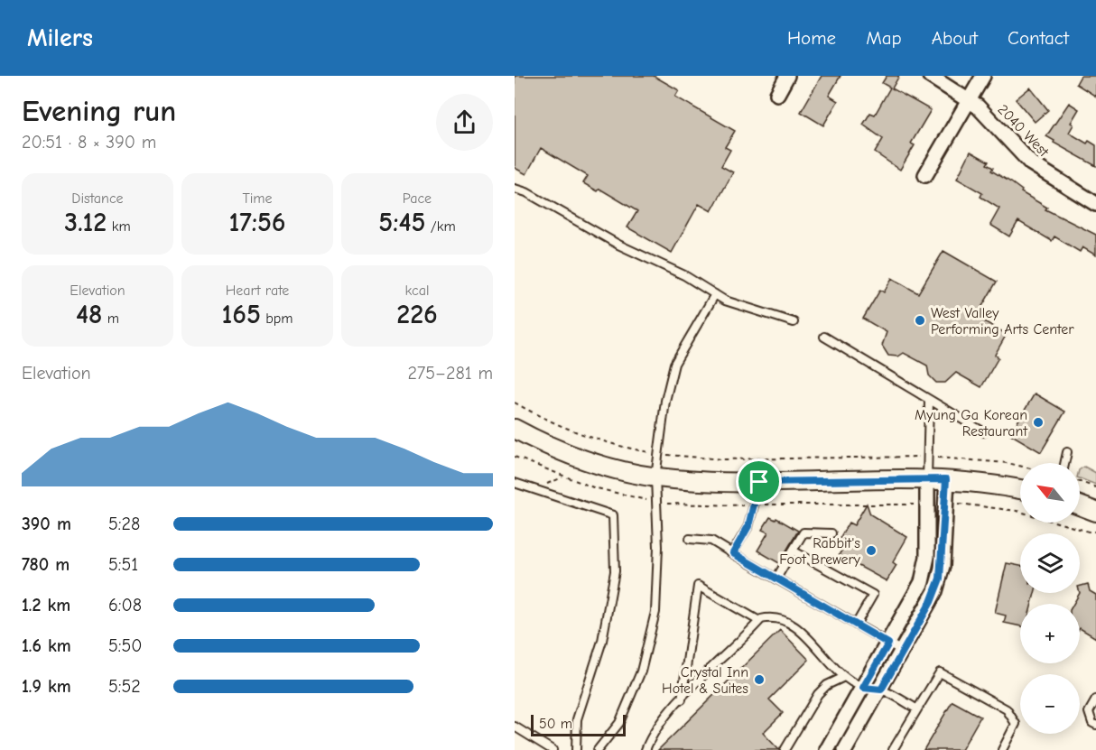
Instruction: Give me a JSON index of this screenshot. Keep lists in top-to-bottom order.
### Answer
{
  "streets": {
    "street": ["2040 West"]
  },
  "places": [
    "West Valley Performing Arts Center",
    "Myung Ga Korean Restaurant",
    "Rabbit's Foot Brewery",
    "Crystal Inn Hotel & Suites"
  ],
  "scale_bar": "50 m",
  "north": "top left",
  "page": {
    "header": "Milers",
    "nav": [
      "Home",
      "Map",
      "About",
      "Contact"
    ],
    "heading": ["Evening run", "20:51 · 8 × 390 m"],
    "stats": [
      ["Distance", "3.12 km"],
      ["Time", "17:56"],
      ["Pace", "5:45 /km"],
      ["Elevation", "48 m"],
      ["Heart rate", "165 bpm"],
      ["kcal", "226"]
    ],
    "chart": ["Elevation", "275–281 m"],
    "map_buttons": ["+", "−"],
    "list": [
      {
        "name": "390 m",
        "note": "5:28"
      },
      {
        "name": "780 m",
        "note": "5:51"
      },
      {
        "name": "1.2 km",
        "note": "6:08"
      },
      {
        "name": "1.6 km",
        "note": "5:50"
      },
      {
        "name": "1.9 km",
        "note": "5:52"
      }
    ],
    "scale": "50 m"
  }
}
